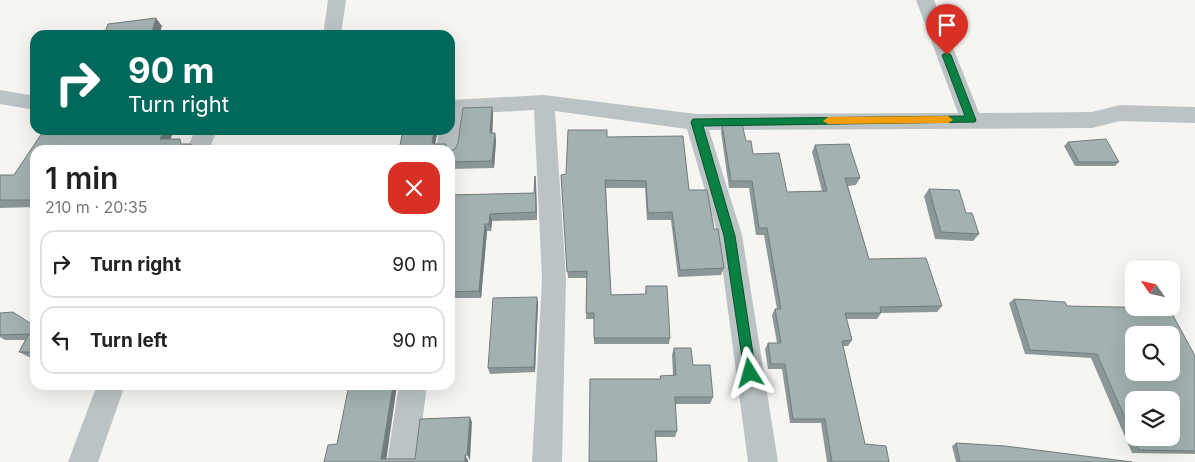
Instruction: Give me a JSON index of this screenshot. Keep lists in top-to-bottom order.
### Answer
{
  "north": "top left",
  "page": {
    "turn": ["90 m", "Turn right"],
    "heading": ["1 min", "210 m · 20:35"],
    "list": [
      {
        "name": "Turn right",
        "value": "90 m"
      },
      {
        "name": "Turn left",
        "value": "90 m"
      }
    ]
  }
}
